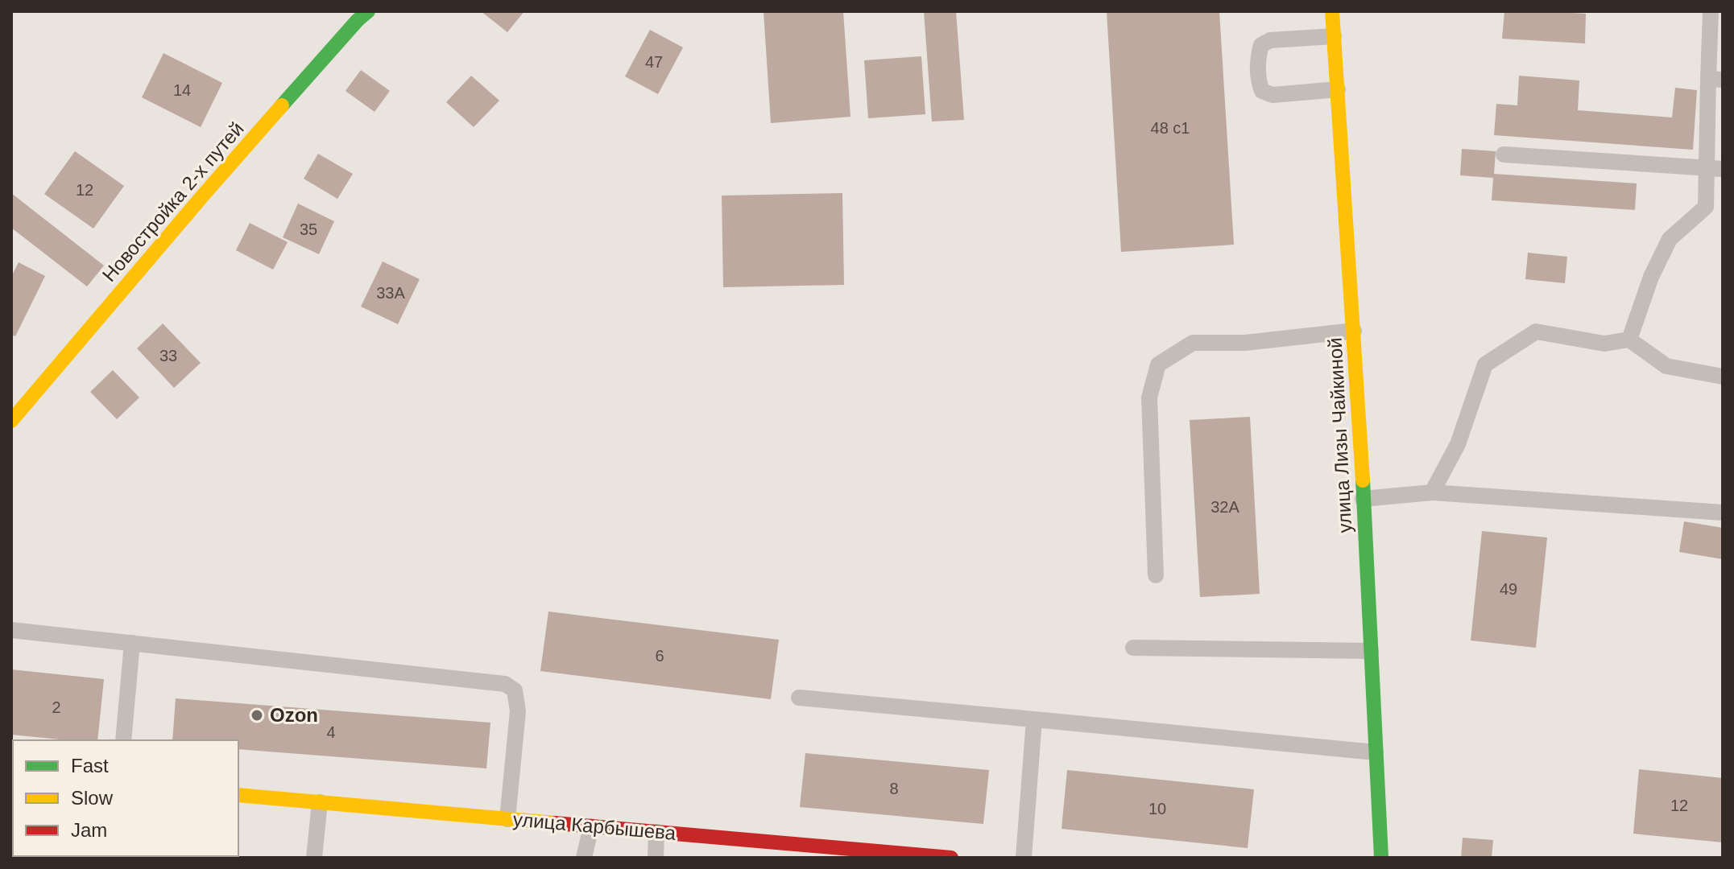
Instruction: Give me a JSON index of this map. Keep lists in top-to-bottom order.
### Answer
{
  "streets": {
    "street": ["Новостройка 2-х путей", "улица Лизы Чайкиной", "улица Карбышева"]
  },
  "places": ["Ozon"],
  "house_numbers": [
    "47",
    "14",
    "48 с1",
    "12",
    "35",
    "33А",
    "33",
    "32А",
    "49",
    "6",
    "2",
    "4",
    "8",
    "12",
    "10"
  ],
  "legend": ["Fast", "Slow", "Jam"]
}
